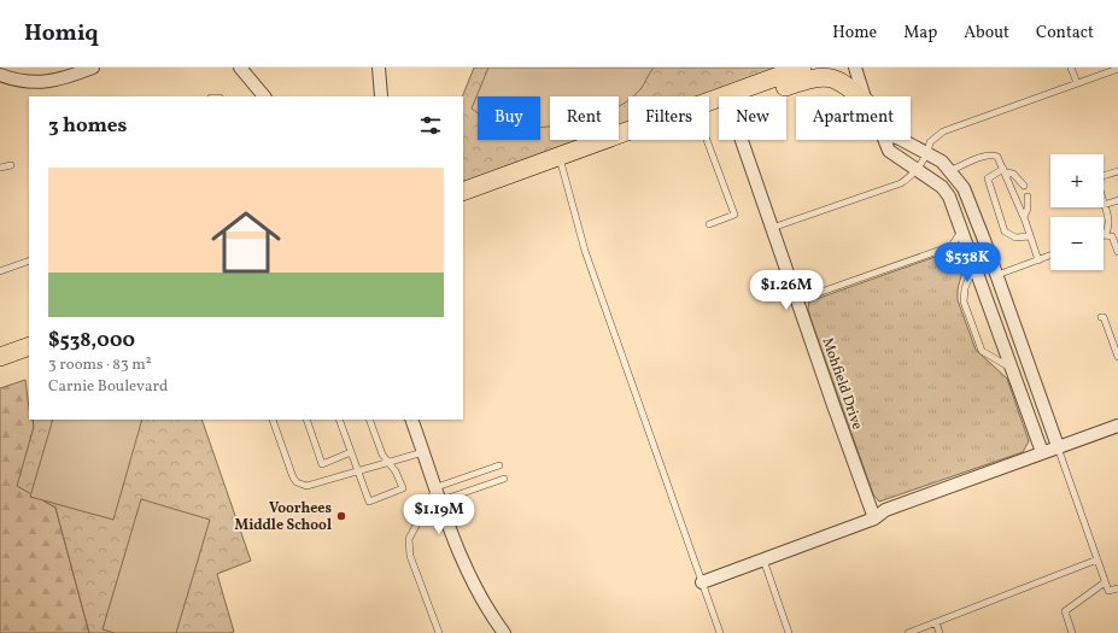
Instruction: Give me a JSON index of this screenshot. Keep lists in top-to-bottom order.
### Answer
{
  "streets": {
    "street": ["Mohfield Drive"]
  },
  "places": ["Voorhees Middle School"],
  "page": {
    "header": "Homiq",
    "nav": [
      "Home",
      "Map",
      "About",
      "Contact"
    ],
    "chip": [
      "Buy",
      "Rent",
      "Filters",
      "New",
      "Apartment"
    ],
    "heading": "3 homes",
    "map_buttons": ["+", "−"],
    "list": [
      {
        "name": "$538,000",
        "note": "3 rooms · 83 m² · Carnie Boulevard"
      }
    ],
    "price": ["$538K", "$1.26M", "$1.19M"]
  }
}
